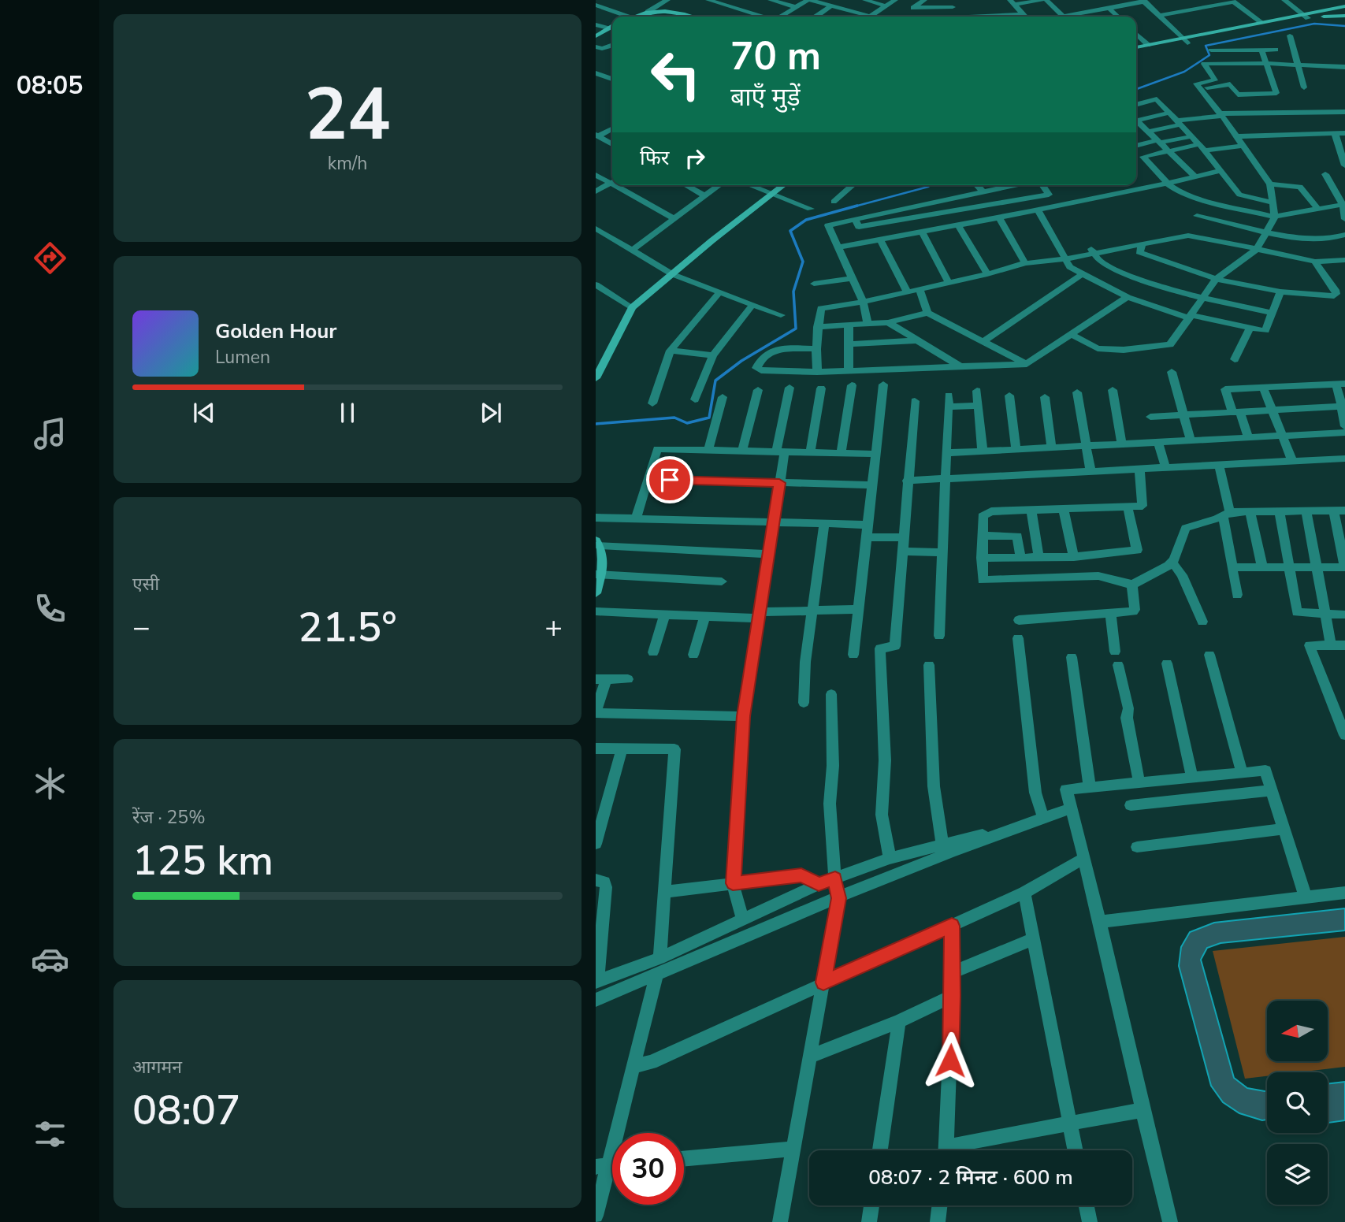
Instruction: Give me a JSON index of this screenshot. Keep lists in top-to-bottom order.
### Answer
{
  "north": "left",
  "page": {
    "tabs": "08:05",
    "tile": [
      ["24", "km/h"],
      "एसी",
      ["रेंज · 25%", "125 km"],
      ["आगमन", "08:07"]
    ],
    "turn": ["70 m", "बाएँ मुड़ें"],
    "then": "फिर",
    "song": ["Golden Hour", "Lumen"],
    "heat": ["−", "21.5°", "+"],
    "limit": "30",
    "trip": "08:07 · 2 मिनट · 600 m"
  }
}
